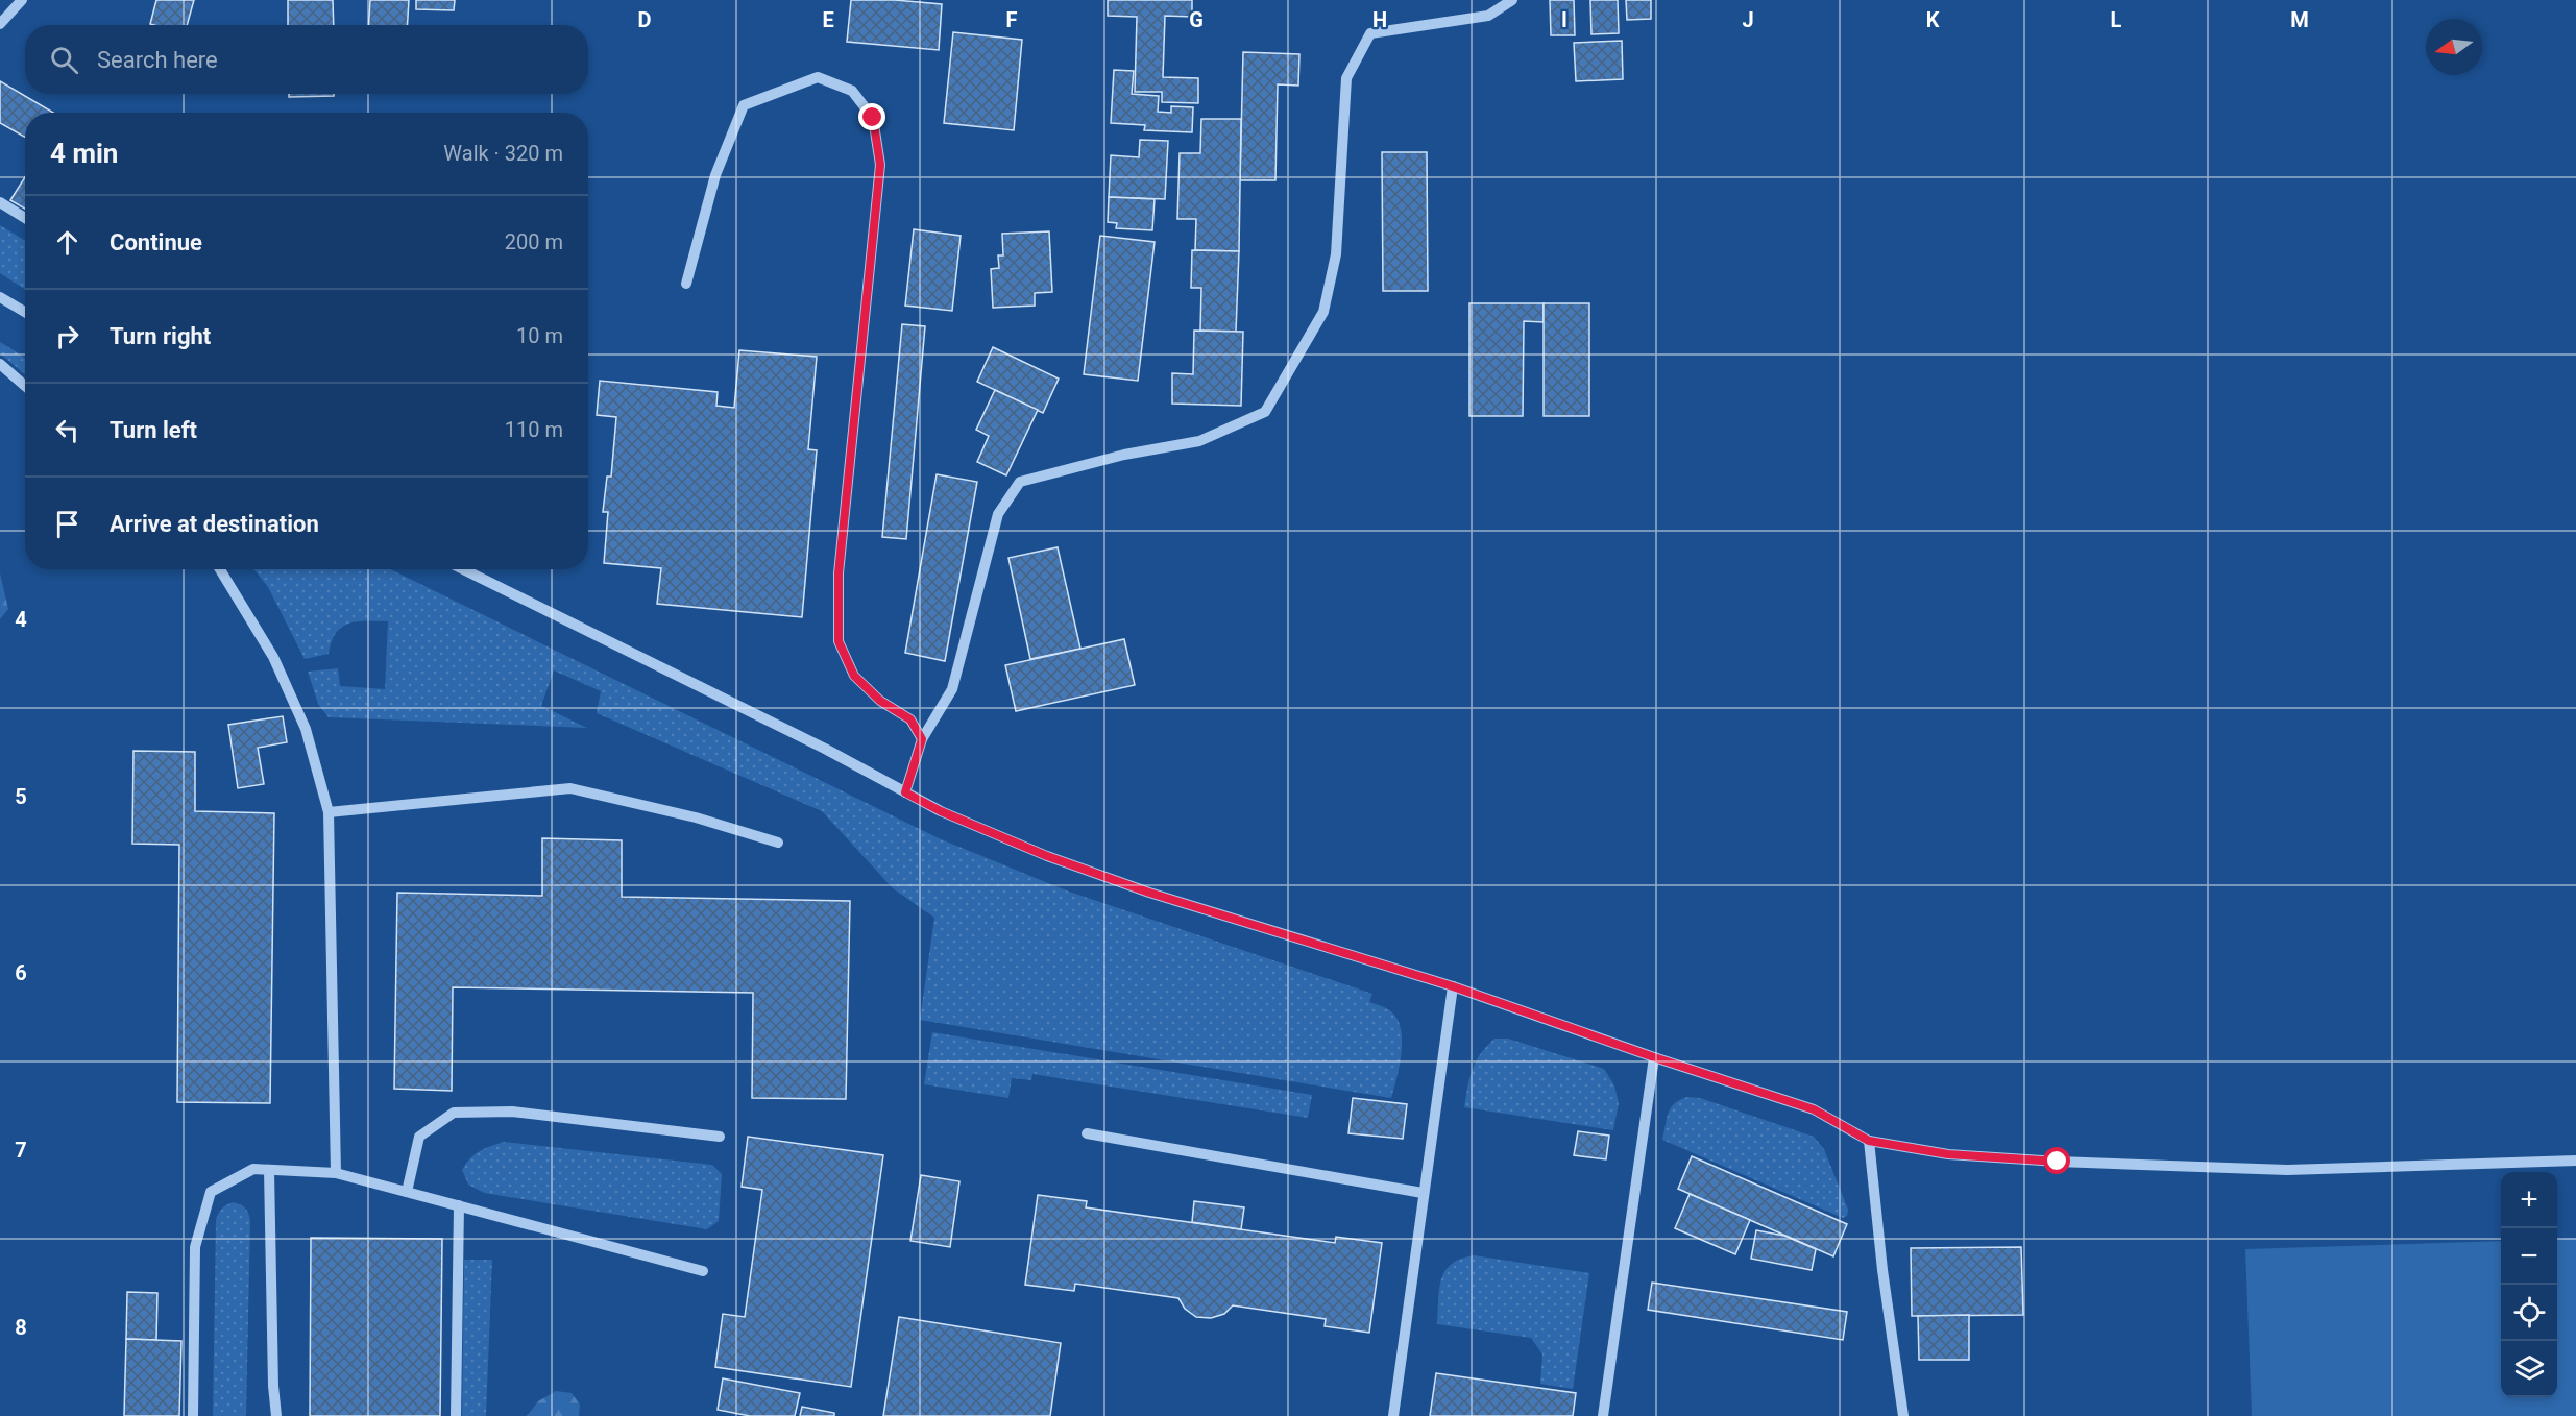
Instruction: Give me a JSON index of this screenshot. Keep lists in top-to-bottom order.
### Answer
{
  "north": "left",
  "page": {
    "search": "Search here",
    "heading": ["4 min", "Walk · 320 m"],
    "list": [
      ["Continue", "200 m"],
      ["Turn right", "10 m"],
      ["Turn left", "110 m"],
      "Arrive at destination"
    ],
    "map_buttons": ["+", "−"]
  },
  "grid": {
    "columns": [
      "D",
      "E",
      "F",
      "G",
      "H",
      "I",
      "J",
      "K",
      "L",
      "M"
    ],
    "rows": [
      "4",
      "5",
      "6",
      "7",
      "8"
    ]
  }
}
